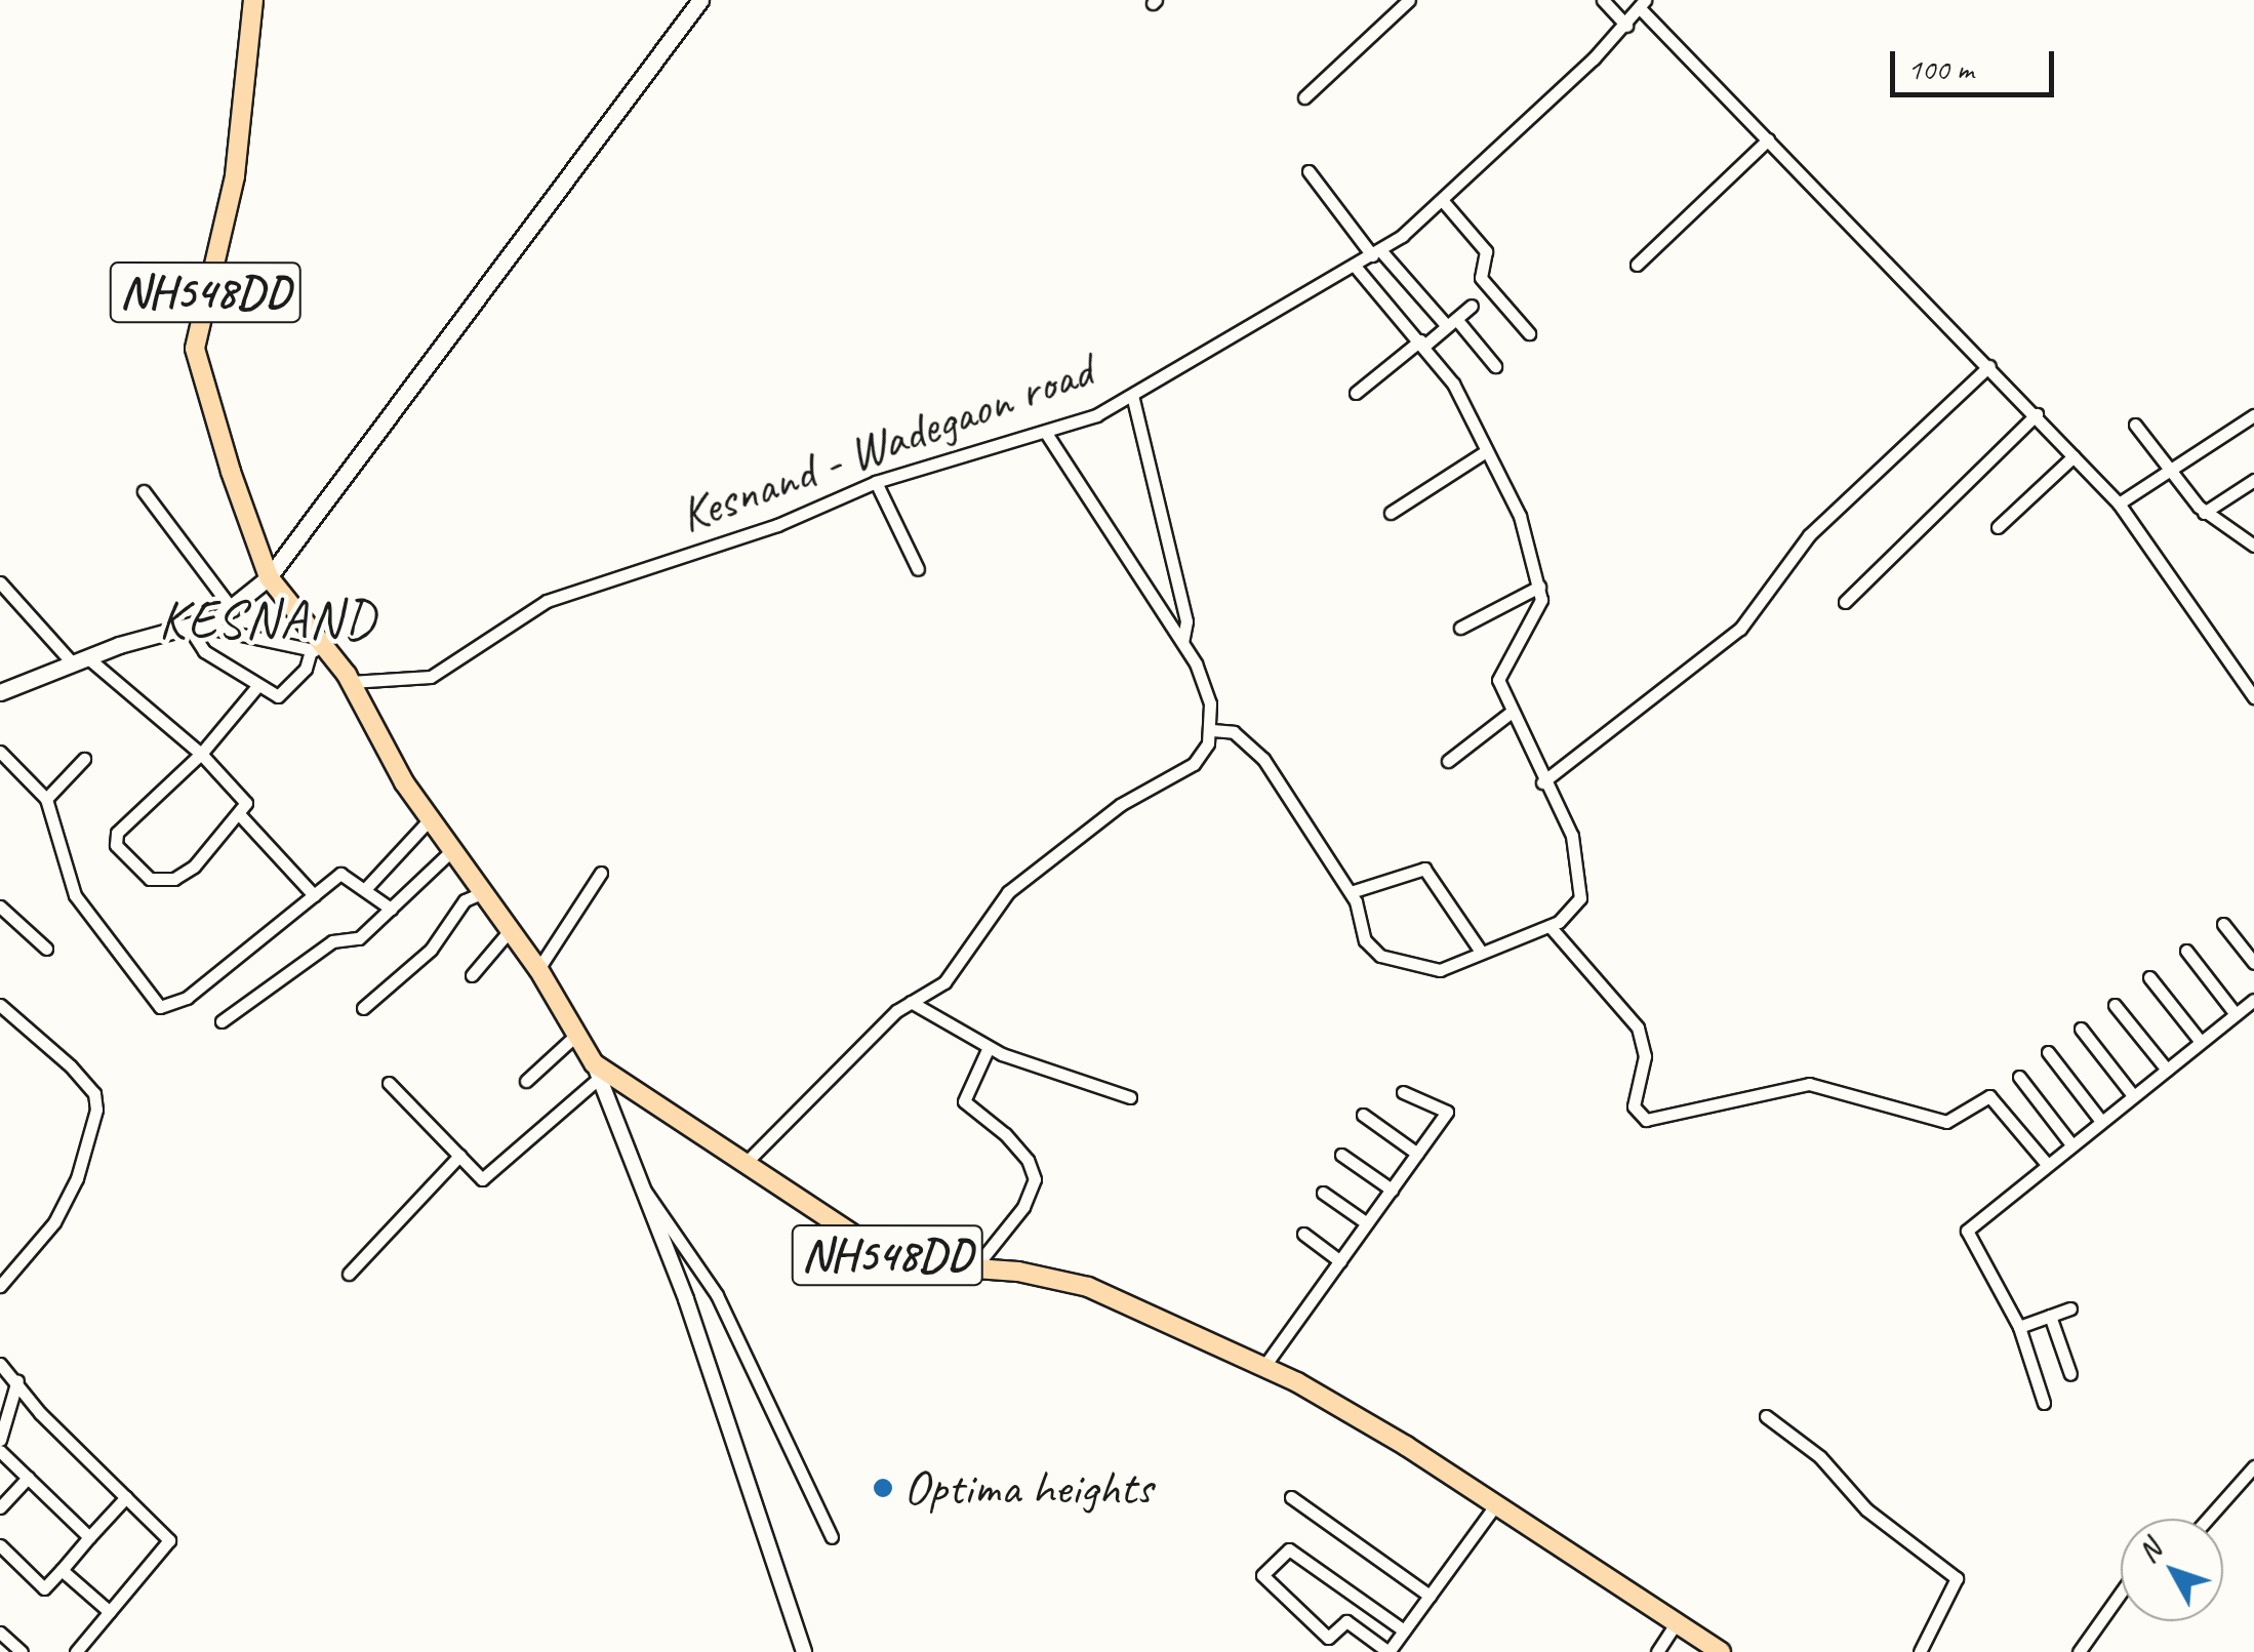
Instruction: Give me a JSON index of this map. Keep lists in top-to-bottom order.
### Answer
{
  "streets": {
    "highway": ["NH548DD"],
    "street": ["Kesnand - Wadegaon road"]
  },
  "crossings": [
    ["NH548DD", "Kesnand - Wadegaon road"]
  ],
  "districts": ["KESNAND"],
  "places": ["Optima heights"],
  "scale_bar": "100 m",
  "north": "top left"
}
